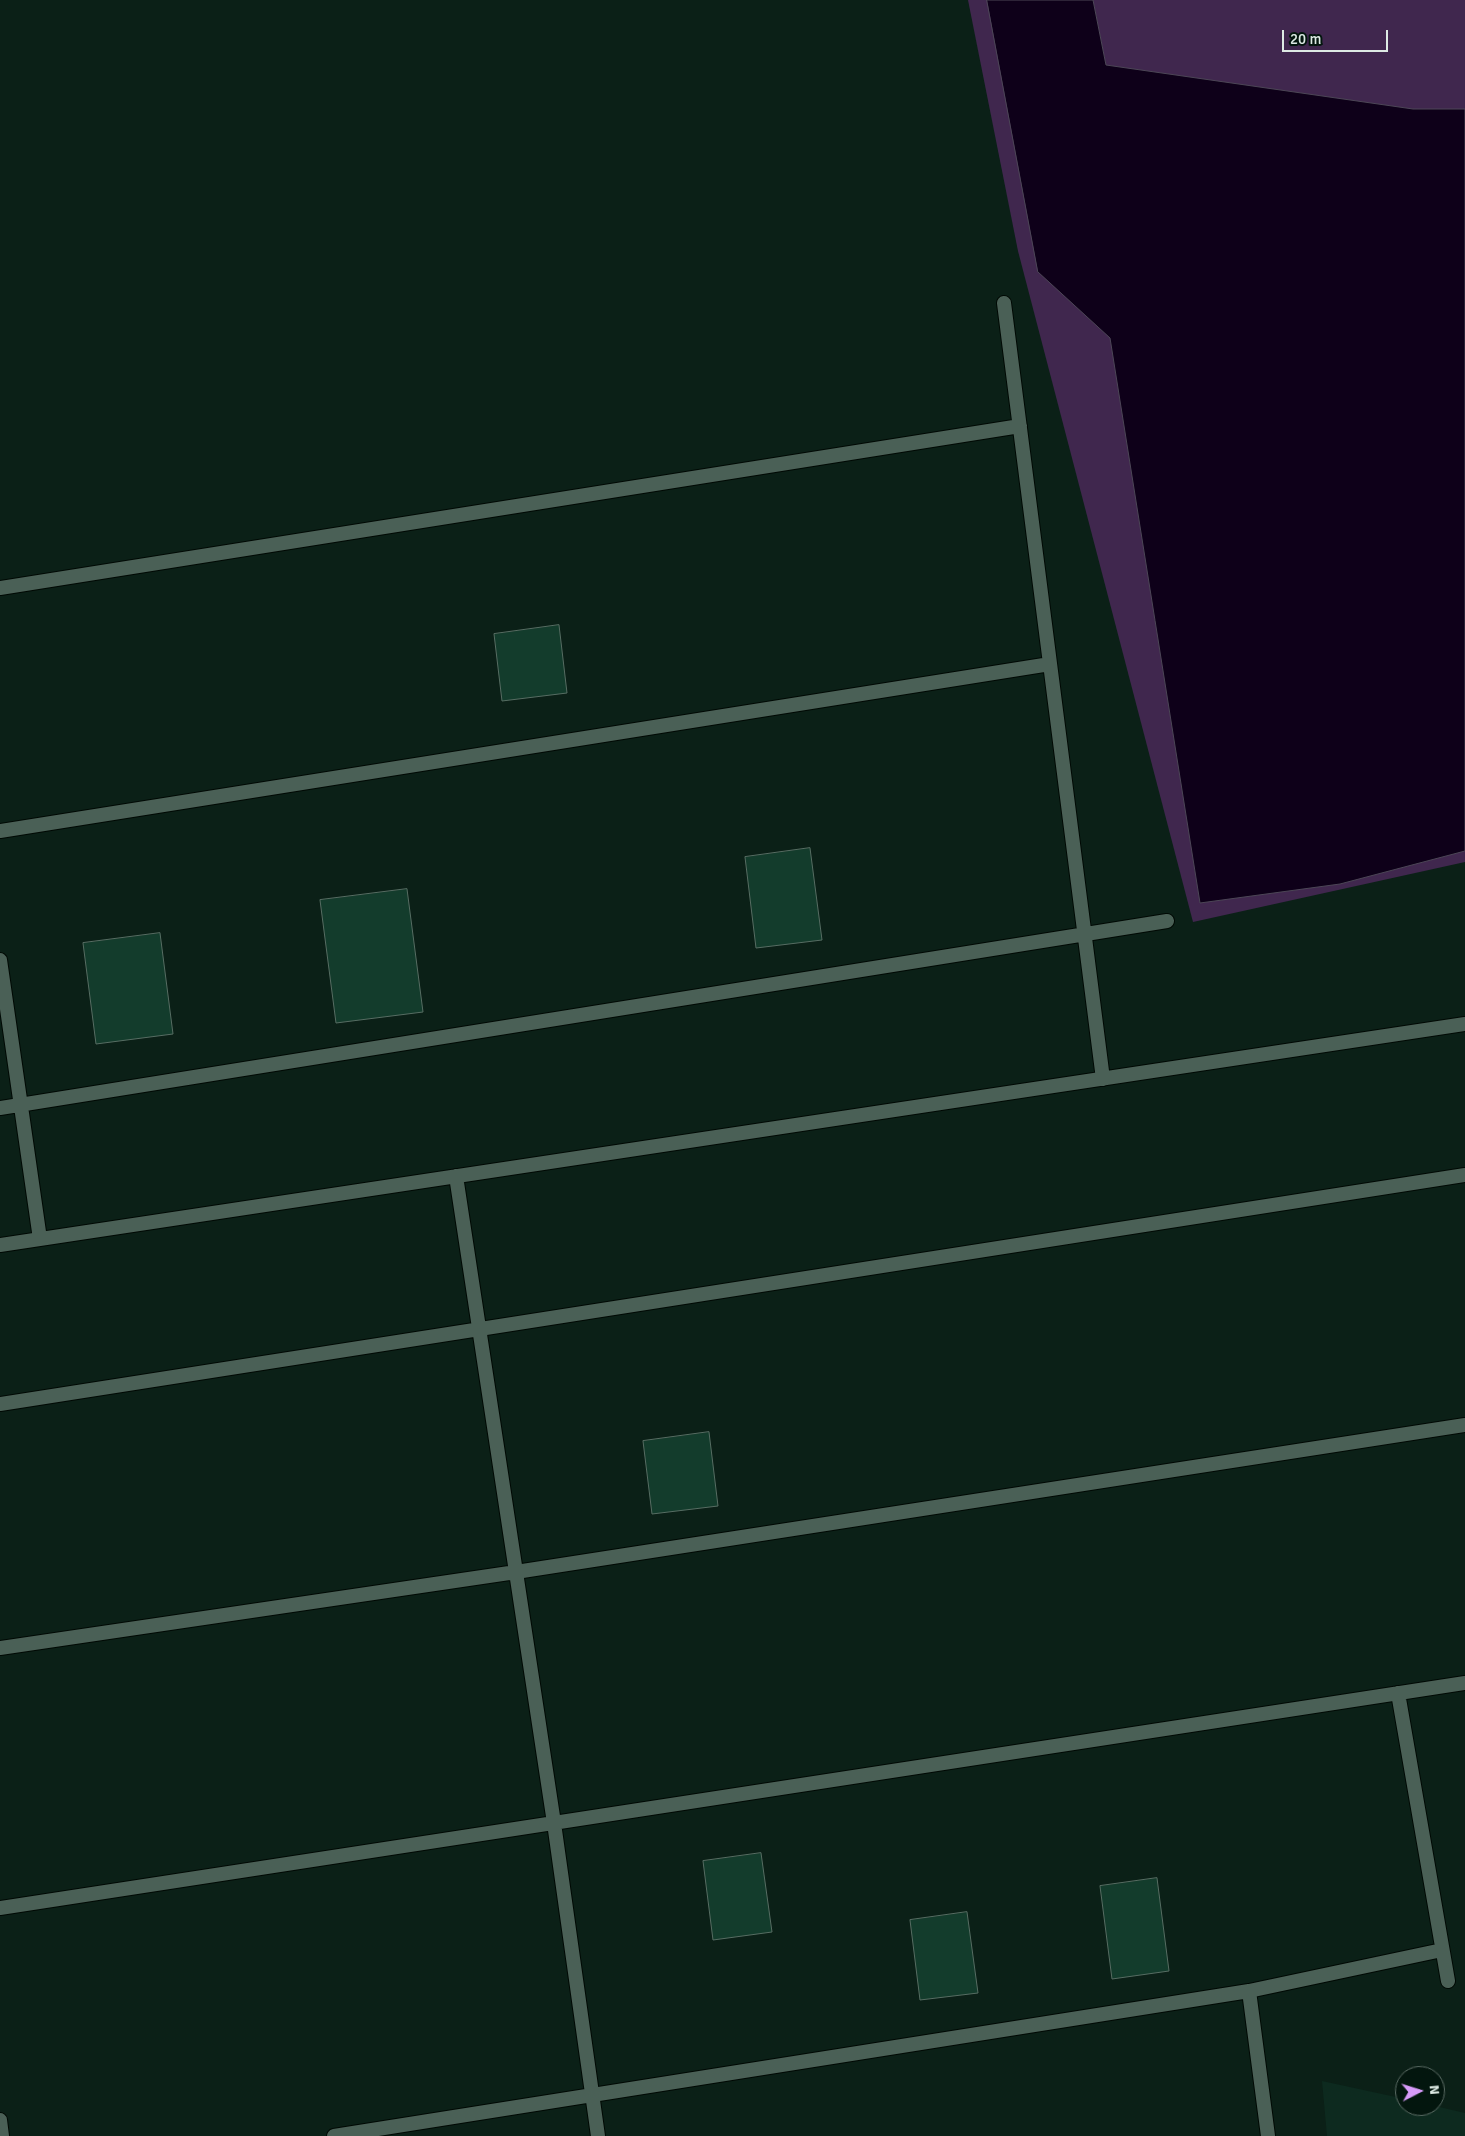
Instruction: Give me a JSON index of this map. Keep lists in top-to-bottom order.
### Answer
{
  "scale_bar": "20 m",
  "north": "right"
}
